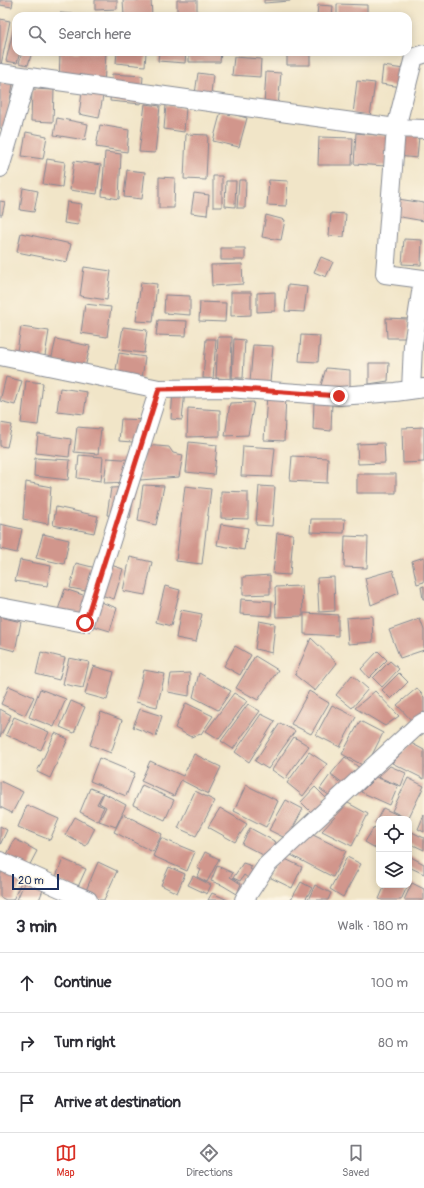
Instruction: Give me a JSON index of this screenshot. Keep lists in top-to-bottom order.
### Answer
{
  "scale_bar": "20 m",
  "page": {
    "search": "Search here",
    "scale": "20 m",
    "heading": ["3 min", "Walk · 180 m"],
    "list": [
      ["Continue", "100 m"],
      ["Turn right", "80 m"],
      "Arrive at destination"
    ],
    "nav": ["Map", "Directions", "Saved"]
  }
}
